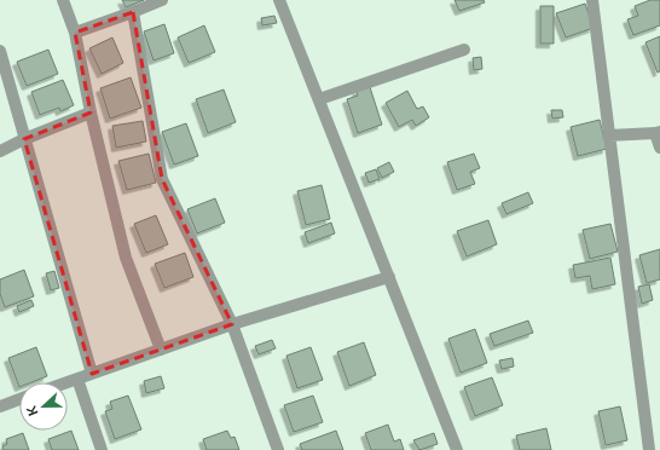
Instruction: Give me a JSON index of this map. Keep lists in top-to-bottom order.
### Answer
{
  "north": "left"
}
